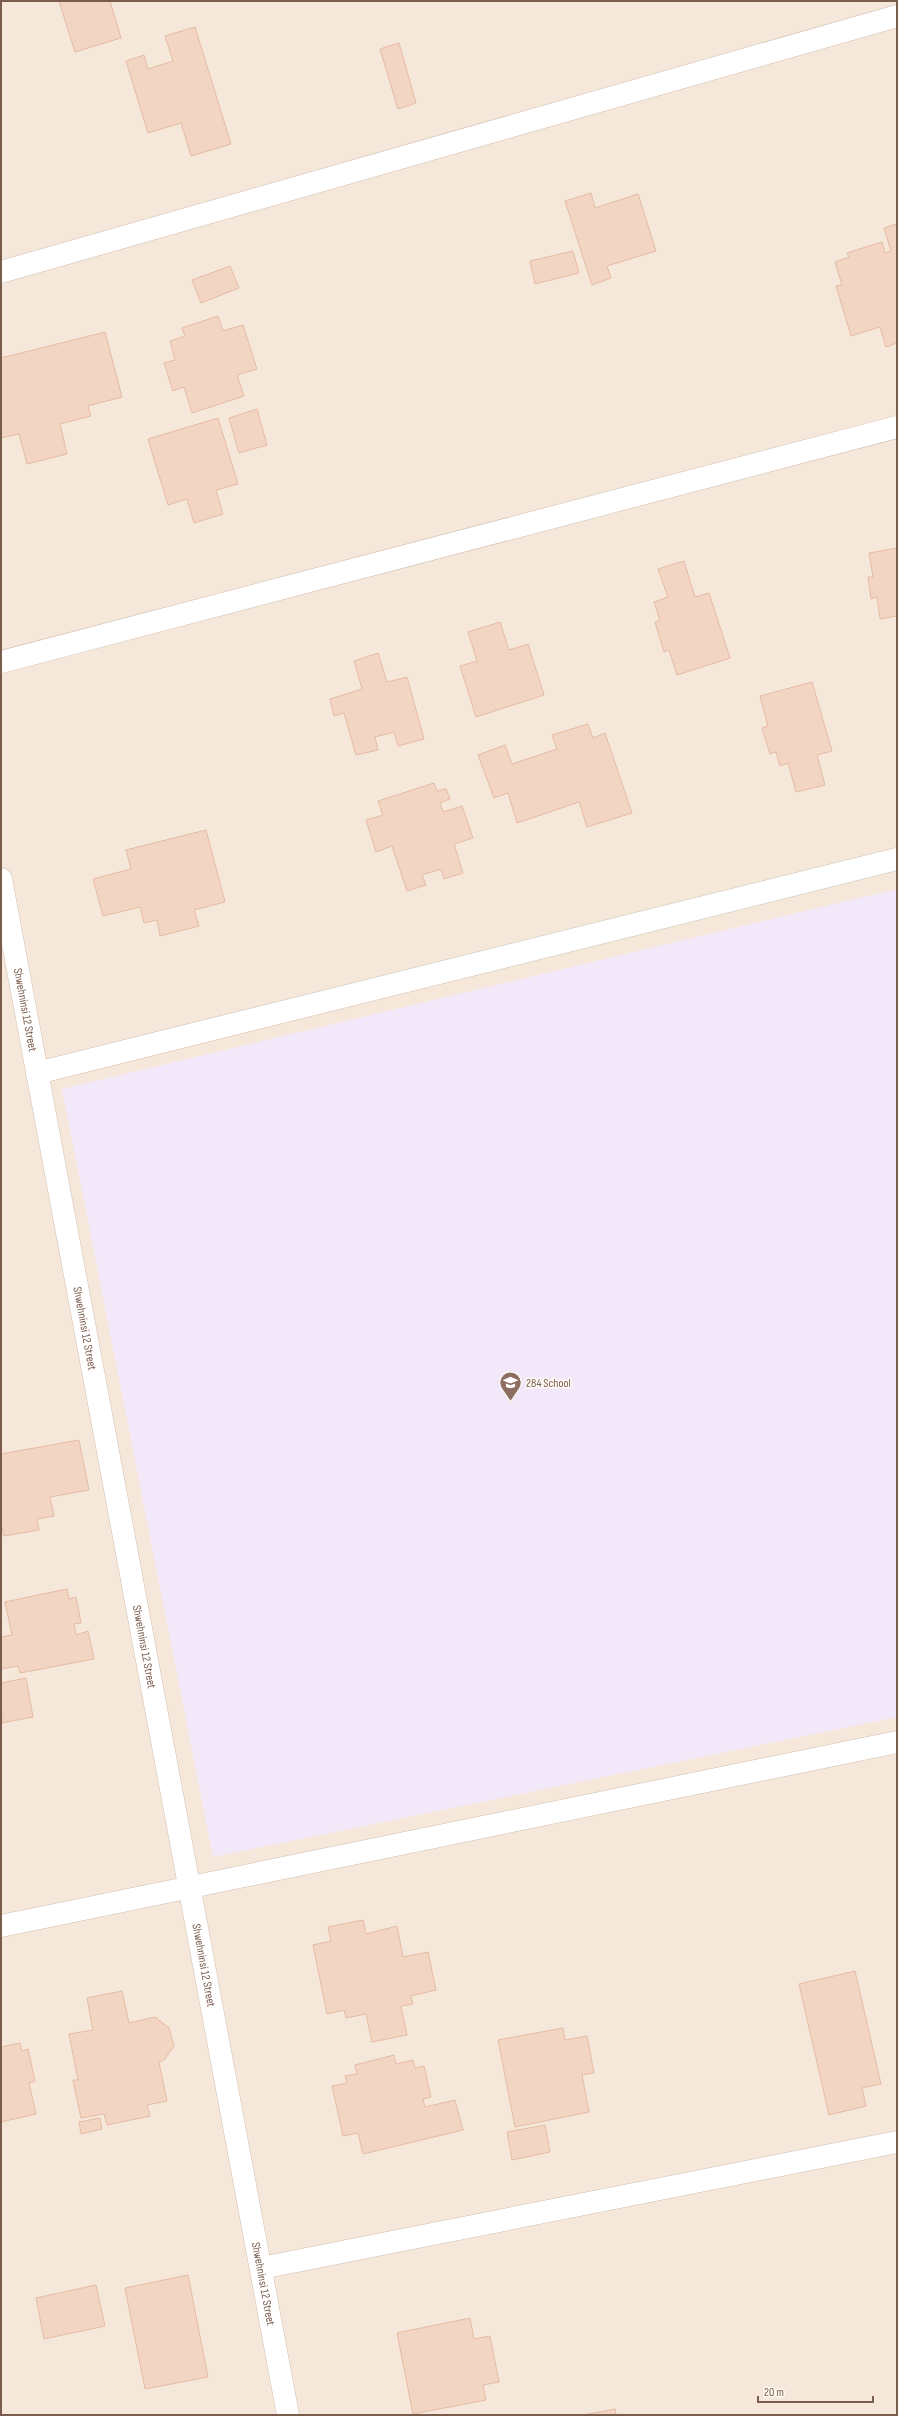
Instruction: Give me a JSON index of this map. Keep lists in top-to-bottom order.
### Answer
{
  "streets": {
    "street": ["Shwehninsi 12 Street"]
  },
  "places": {
    "school or university": ["284 School"]
  },
  "scale_bar": "20 m"
}
